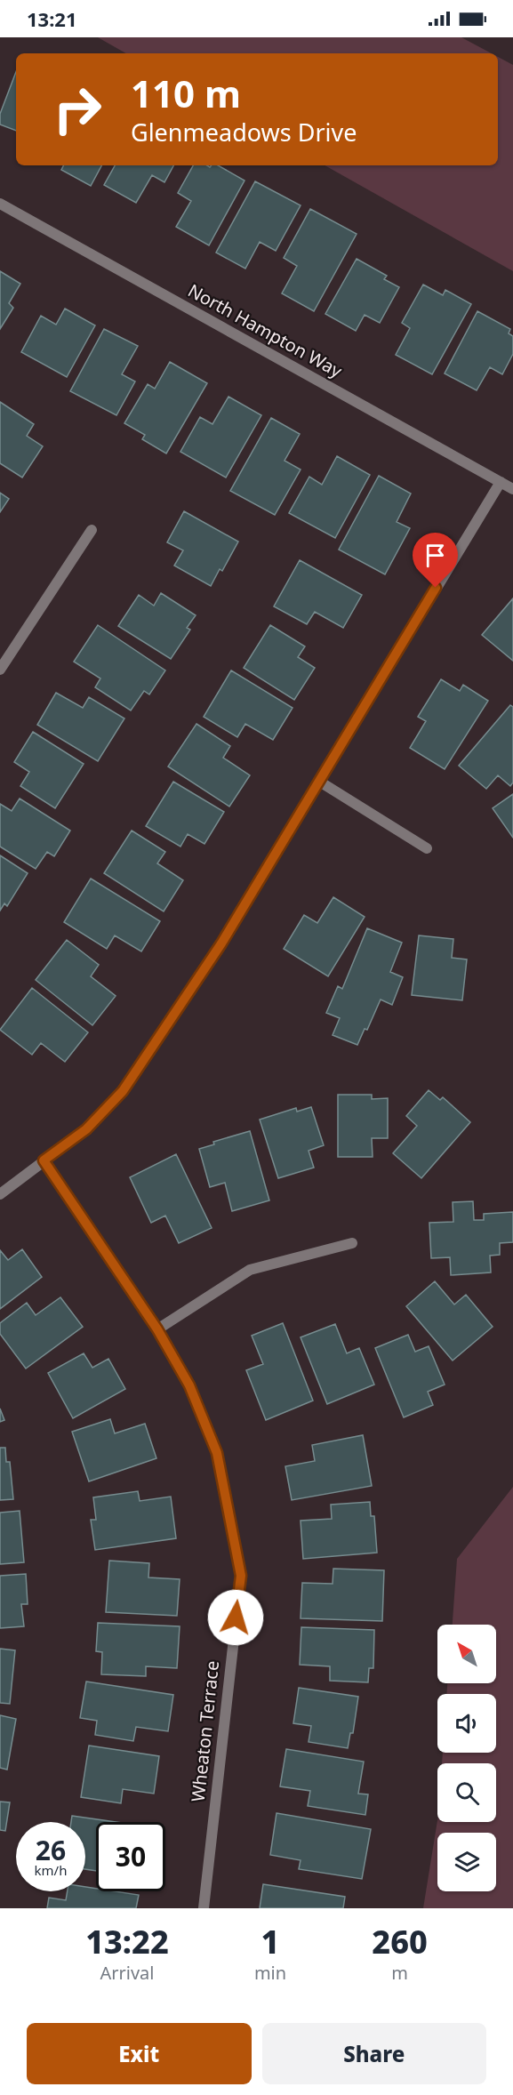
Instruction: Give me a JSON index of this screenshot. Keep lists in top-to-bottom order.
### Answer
{
  "streets": {
    "street": ["North Hampton Way", "Wheaton Terrace"]
  },
  "north": "top left",
  "page": {
    "status": "13:21",
    "turn": ["110 m", "Glenmeadows Drive"],
    "speed": "26 km/h",
    "limit": "30",
    "eta": [
      "13:22",
      "Arrival",
      "1",
      "min",
      "260",
      "m"
    ],
    "buttons": ["Exit", "Share"]
  }
}
